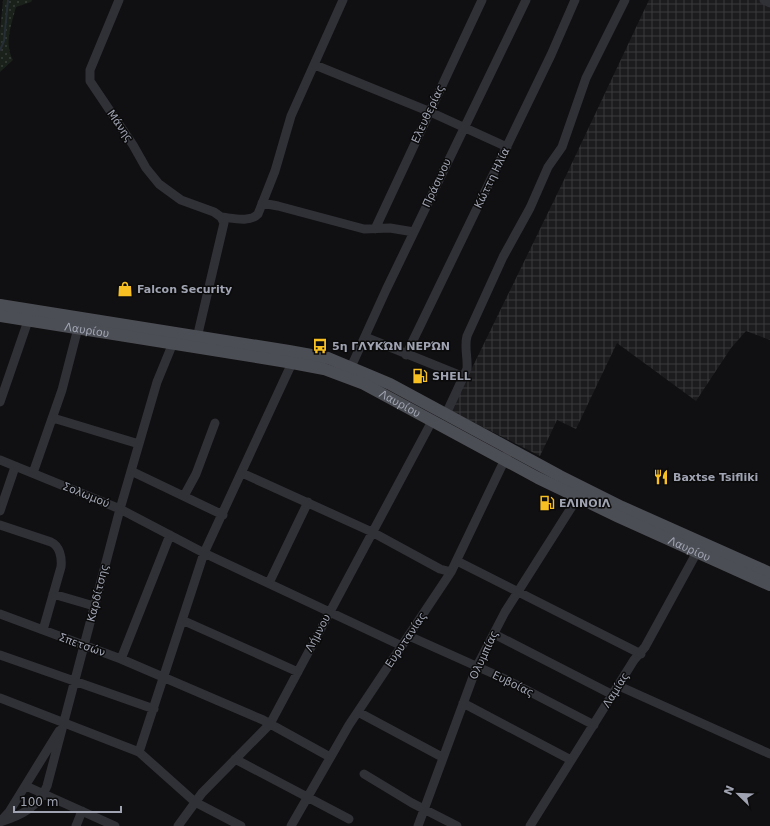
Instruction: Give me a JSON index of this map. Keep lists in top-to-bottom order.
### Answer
{
  "streets": {
    "main road": ["Λαυρίου"],
    "street": [
      "Ελευθερίας",
      "Μάνης",
      "Κώττη Ηλία",
      "Πράσινου",
      "Σολωμού",
      "Καρδίτσης",
      "Λήμνου",
      "Ευρυτανίας",
      "Σπετσών",
      "Ολυμπίας",
      "Ευβοίας",
      "Λαμίας"
    ]
  },
  "crossings": [
    ["Πράσινου", "Λαυρίου"],
    ["Λαυρίου", "Καρδίτσης"],
    ["Λαυρίου", "Λήμνου"],
    ["Λαυρίου", "Ευρυτανίας"],
    ["Λαυρίου", "Ολυμπίας"],
    ["Λαυρίου", "Λαμίας"],
    ["Σολωμού", "Καρδίτσης"],
    ["Σολωμού", "Λήμνου"],
    ["Σολωμού", "Ευρυτανίας"],
    ["Καρδίτσης", "Σπετσών"],
    ["Λήμνου", "Σπετσών"],
    ["Ευρυτανίας", "Σπετσών"],
    ["Ευρυτανίας", "Ευβοίας"],
    ["Ολυμπίας", "Ευβοίας"],
    ["Ευβοίας", "Λαμίας"]
  ],
  "places": {
    "shop": ["Falcon Security"],
    "bus stop": ["5η ΓΛΥΚΏΝ ΝΕΡΏΝ"],
    "fuel station": ["SHELL", "ΕΛΙΝΟΙΛ"],
    "restaurant": ["Baxtse Tsifliki"]
  },
  "scale_bar": "100 m",
  "north": "top left"
}
